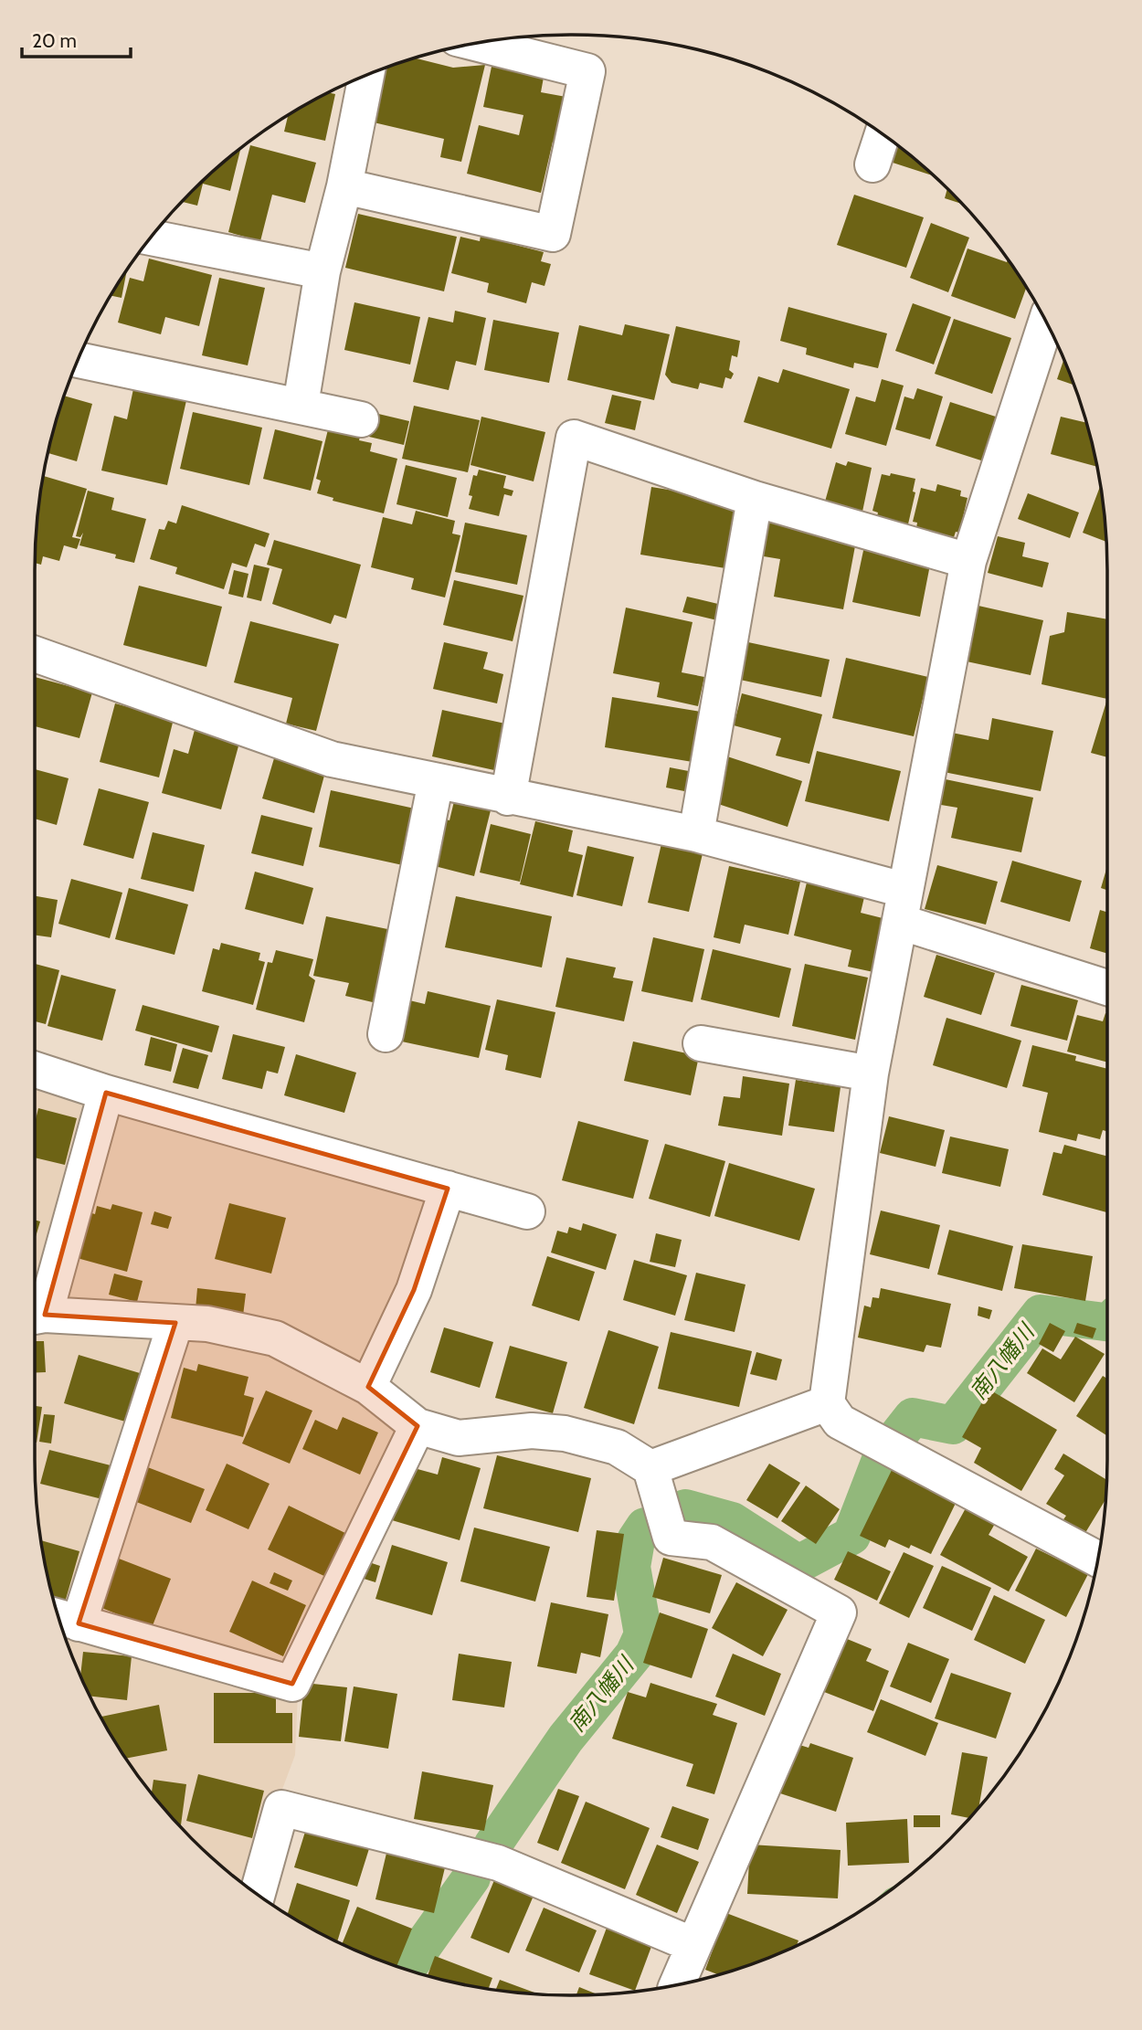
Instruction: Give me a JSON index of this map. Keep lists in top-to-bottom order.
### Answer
{
  "water": ["南八幡川"],
  "scale_bar": "20 m"
}
